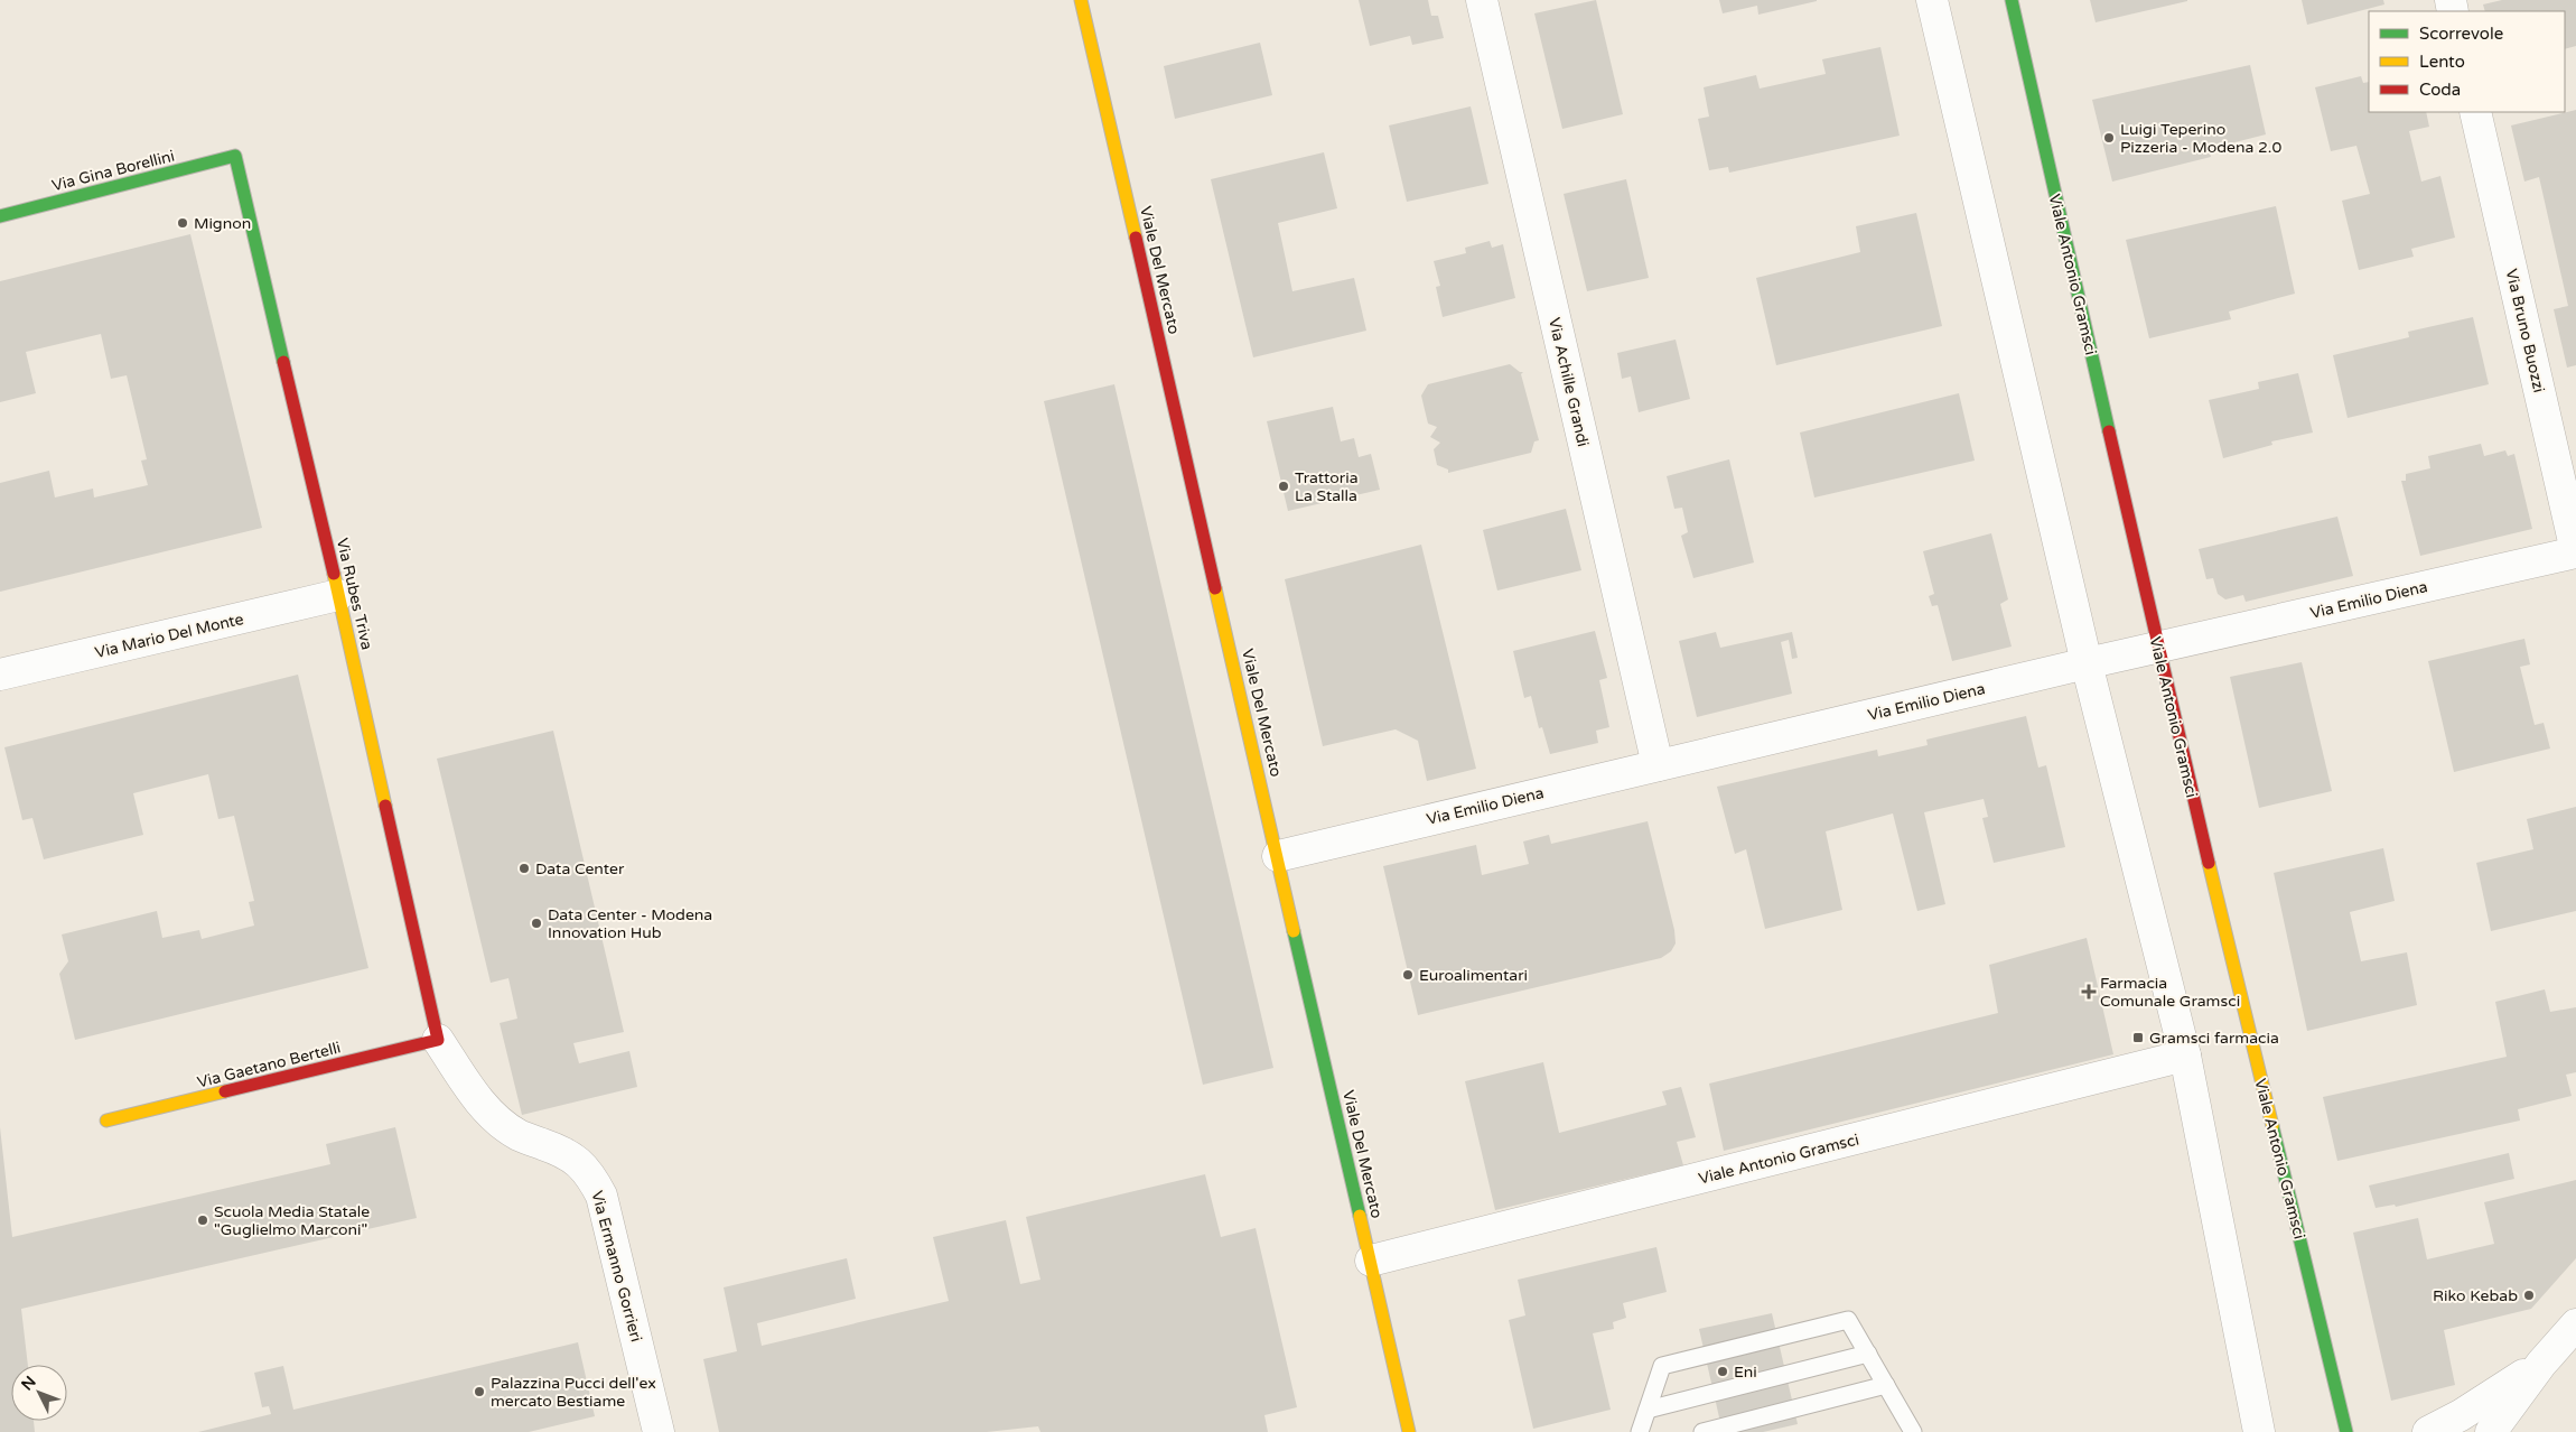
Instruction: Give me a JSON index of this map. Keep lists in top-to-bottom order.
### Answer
{
  "streets": {
    "street": [
      "Via Gina Borellini",
      "Viale Del Mercato",
      "Viale Antonio Gramsci",
      "Via Bruno Buozzi",
      "Via Achille Grandi",
      "Via Rubes Triva",
      "Via Emilio Diena",
      "Via Mario Del Monte",
      "Via Gaetano Bertelli",
      "Via Ermanno Gorrieri"
    ]
  },
  "crossings": [
    ["Via Gina Borellini", "Via Rubes Triva"],
    ["Viale Del Mercato", "Viale Antonio Gramsci"],
    ["Viale Del Mercato", "Via Emilio Diena"],
    ["Viale Antonio Gramsci", "Via Emilio Diena"],
    ["Via Bruno Buozzi", "Via Emilio Diena"],
    ["Via Achille Grandi", "Via Emilio Diena"],
    ["Via Rubes Triva", "Via Mario Del Monte"],
    ["Via Rubes Triva", "Via Gaetano Bertelli"],
    ["Via Rubes Triva", "Via Ermanno Gorrieri"],
    ["Via Gaetano Bertelli", "Via Ermanno Gorrieri"]
  ],
  "places": {
    "other": [
      "Luigi Teperino Pizzeria - Modena 2.0",
      "Mignon",
      "Trattoria La Stalla",
      "Data Center",
      "Data Center - Modena Innovation Hub",
      "Euroalimentari",
      "Scuola Media Statale \"Guglielmo Marconi\"",
      "Riko Kebab",
      "Eni",
      "Palazzina Pucci dell'ex mercato Bestiame"
    ],
    "health": ["Farmacia Comunale Gramsci"],
    "transit": ["Gramsci farmacia"]
  },
  "legend": ["Scorrevole", "Lento", "Coda"],
  "north": "top left"
}
